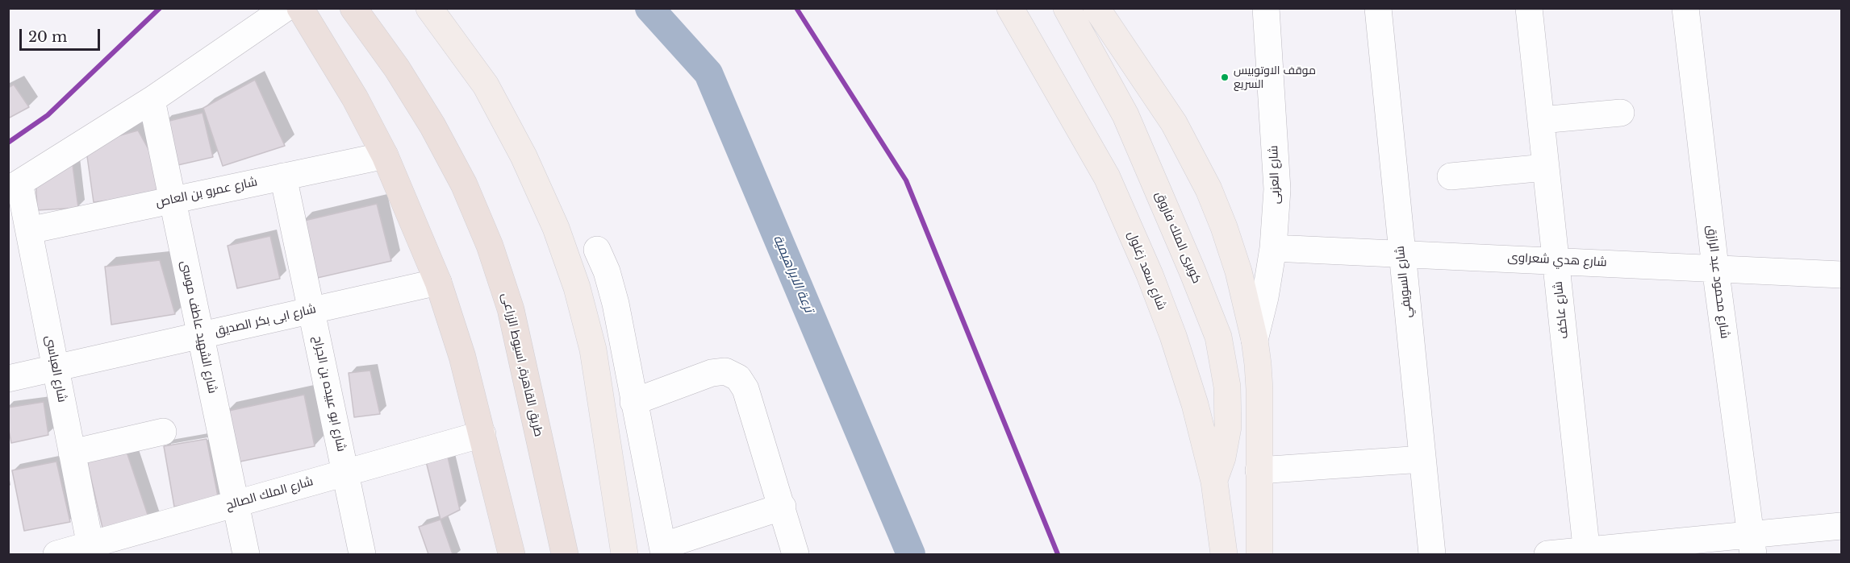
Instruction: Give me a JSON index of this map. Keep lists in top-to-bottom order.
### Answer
{
  "streets": {
    "highway": ["طريق القاهرة, اسيوط الزراعى"],
    "main road": ["كوبرى الملك فاروق", "شارع سعد زغلول"],
    "street": [
      "شارع العزبى",
      "شارع عمرو بن العاص",
      "شارع هدي شعراوى",
      "شارع السويفي",
      "شارع محمود عبد الرازق",
      "شارع عاكف",
      "شارع ابى بكر الصديق",
      "شارع الشهيد عاطف موسى",
      "شارع العباسى",
      "شارع ابو عبيده بن الجراح",
      "شارع الملك الصالح"
    ]
  },
  "crossings": [
    ["شارع العزبى", "شارع هدي شعراوى"],
    ["شارع عمرو بن العاص", "شارع الشهيد عاطف موسى"],
    ["شارع عمرو بن العاص", "شارع العباسى"],
    ["شارع عمرو بن العاص", "شارع ابو عبيده بن الجراح"],
    ["كوبرى الملك فاروق", "شارع سعد زغلول"],
    ["شارع هدي شعراوى", "شارع السويفي"],
    ["شارع هدي شعراوى", "شارع محمود عبد الرازق"],
    ["شارع هدي شعراوى", "شارع عاكف"],
    ["شارع ابى بكر الصديق", "شارع الشهيد عاطف موسى"],
    ["شارع ابى بكر الصديق", "شارع العباسى"],
    ["شارع ابى بكر الصديق", "شارع ابو عبيده بن الجراح"],
    ["شارع الشهيد عاطف موسى", "شارع الملك الصالح"],
    ["شارع العباسى", "شارع الملك الصالح"],
    ["شارع ابو عبيده بن الجراح", "شارع الملك الصالح"]
  ],
  "water": ["ترعة الابراهيمية"],
  "places": ["موقف الاوتوبيس السريع"],
  "scale_bar": "20 m"
}
